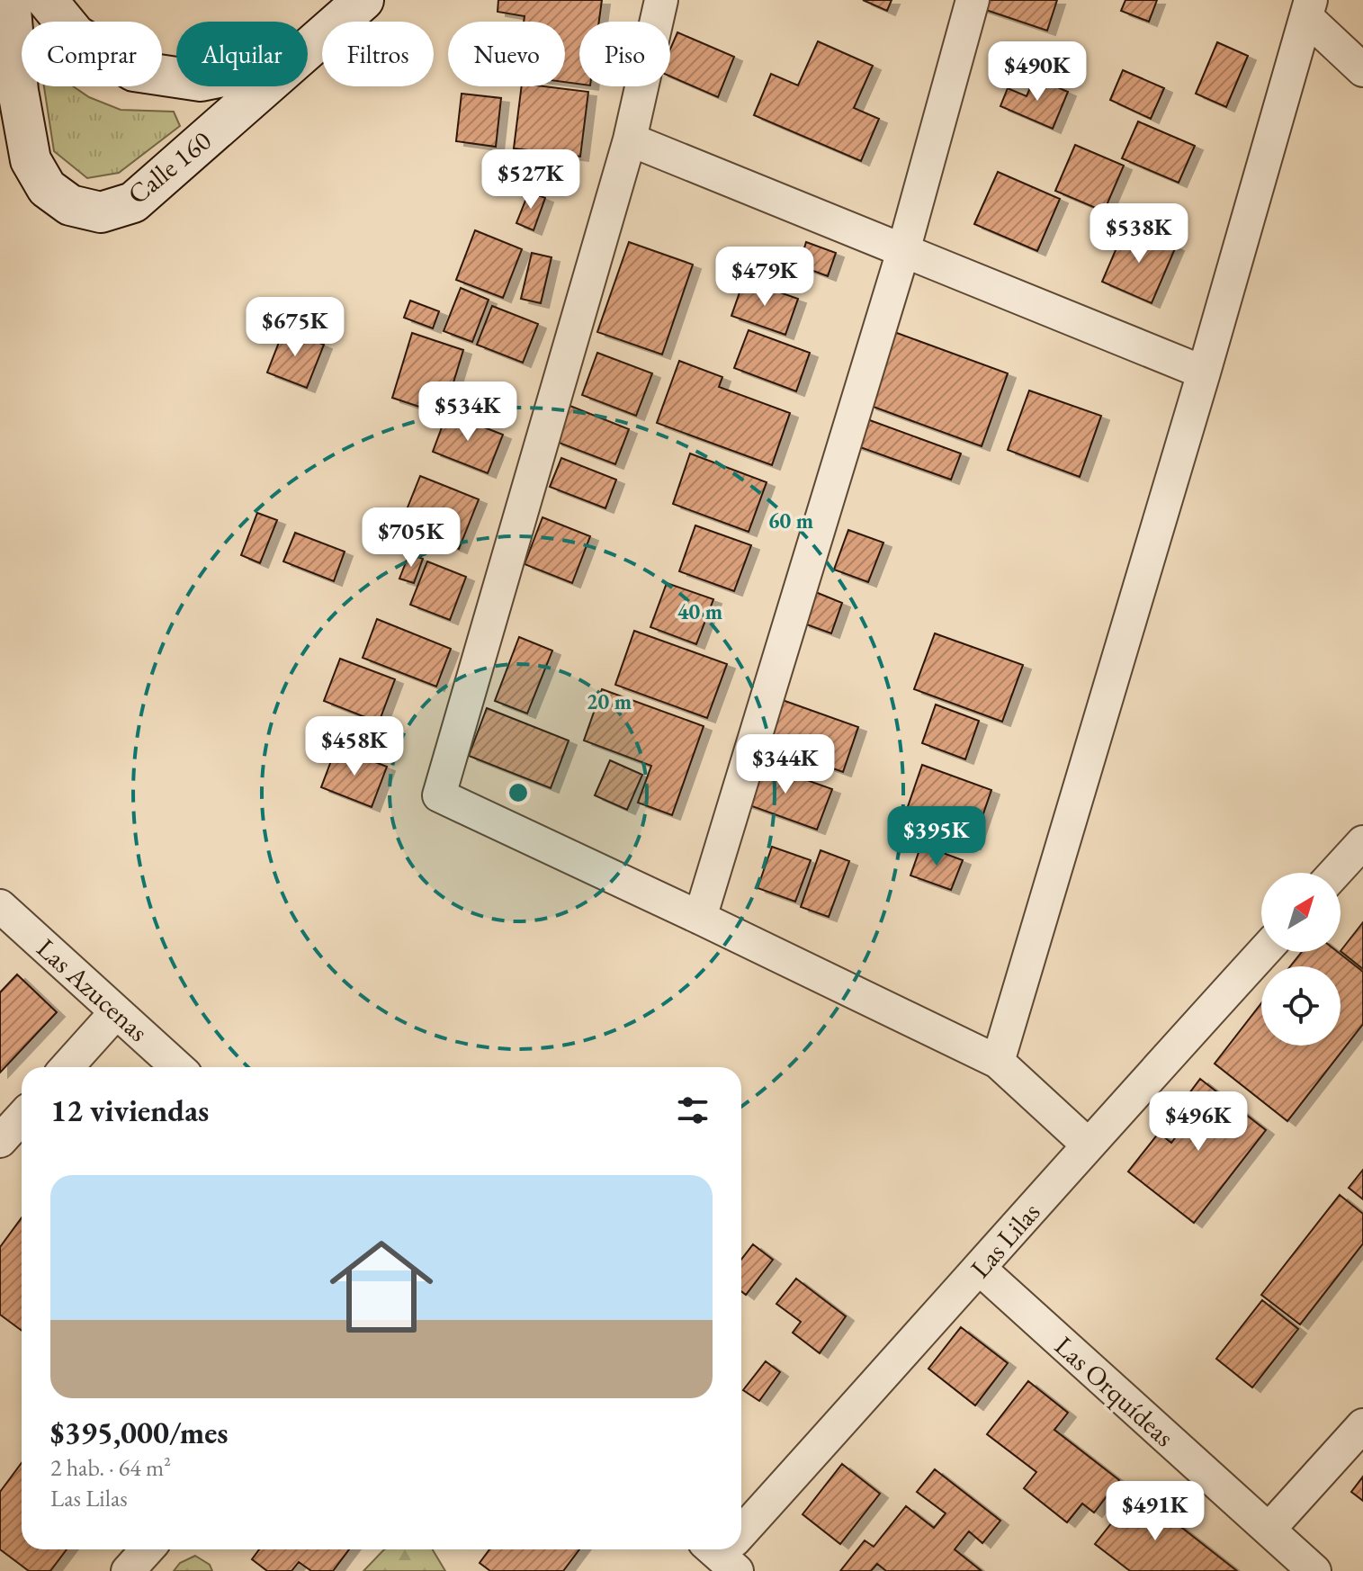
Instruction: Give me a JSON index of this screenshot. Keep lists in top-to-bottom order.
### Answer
{
  "streets": {
    "main road": ["Calle 160"],
    "street": ["Las Azucenas", "Las Lilas", "Las Orquídeas"]
  },
  "crossings": [
    ["Las Lilas", "Las Orquídeas"]
  ],
  "north": "top right",
  "page": {
    "chip": [
      "Comprar",
      "Alquilar",
      "Filtros",
      "Nuevo",
      "Piso"
    ],
    "price": [
      "$490K",
      "$527K",
      "$538K",
      "$479K",
      "$675K",
      "$534K",
      "$705K",
      "$458K",
      "$344K",
      "$395K",
      "$496K",
      "$491K"
    ],
    "heading": "12 viviendas",
    "list": [
      {
        "name": "$395,000/mes",
        "note": "2 hab. · 64 m² · Las Lilas"
      }
    ]
  },
  "rings": ["60 m", "40 m", "20 m"]
}
